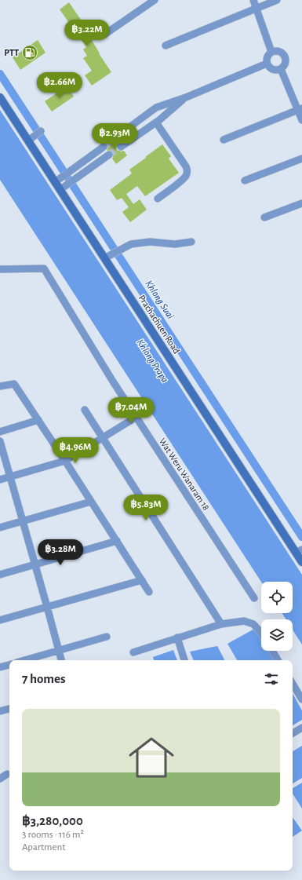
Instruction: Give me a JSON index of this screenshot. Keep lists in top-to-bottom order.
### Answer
{
  "streets": {
    "street": ["Prachachuen Road", "Wat Weru Wanaram 18"]
  },
  "water": ["Khlong Suai", "Khlong Prapa"],
  "places": {
    "fuel station": ["PTT"]
  },
  "page": {
    "price": [
      "฿3.22M",
      "฿2.66M",
      "฿2.93M",
      "฿7.04M",
      "฿4.96M",
      "฿5.83M",
      "฿3.28M"
    ],
    "heading": "7 homes",
    "list": [
      {
        "name": "฿3,280,000",
        "note": "3 rooms · 116 m² · Apartment"
      }
    ]
  }
}
